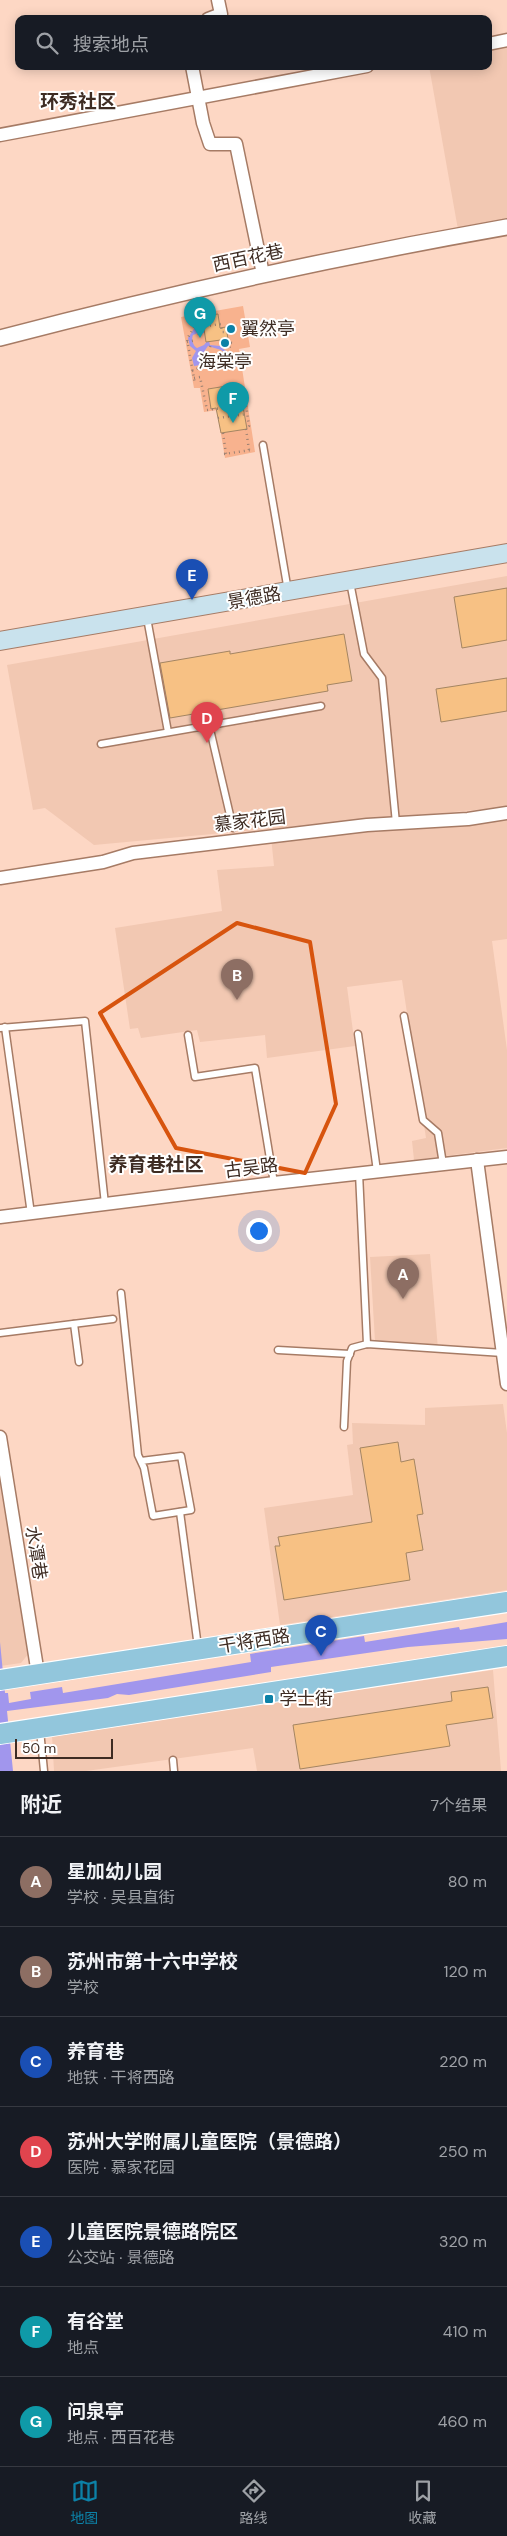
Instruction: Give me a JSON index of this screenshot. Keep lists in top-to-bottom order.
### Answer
{
  "streets": {
    "main road": ["景德路", "干将西路"],
    "street": [
      "西百花巷",
      "慕家花园",
      "古吴路",
      "水潭巷"
    ]
  },
  "crossings": [
    ["水潭巷", "干将西路"]
  ],
  "districts": ["环秀社区", "养育巷社区"],
  "places": {
    "other": ["翼然亭", "海棠亭"],
    "transit": ["学士街"]
  },
  "scale_bar": "50 m",
  "page": {
    "search": "搜索地点",
    "pins": [
      "G",
      "F",
      "E",
      "D",
      "B",
      "A",
      "C"
    ],
    "scale": "50 m",
    "heading": ["附近", "7个结果"],
    "list": [
      {
        "mark": "A",
        "name": "星加幼儿园",
        "note": "学校 · 吴县直街",
        "value": "80 m"
      },
      {
        "mark": "B",
        "name": "苏州市第十六中学校",
        "note": "学校",
        "value": "120 m"
      },
      {
        "mark": "C",
        "name": "养育巷",
        "note": "地铁 · 干将西路",
        "value": "220 m"
      },
      {
        "mark": "D",
        "name": "苏州大学附属儿童医院（景德路）",
        "note": "医院 · 慕家花园",
        "value": "250 m"
      },
      {
        "mark": "E",
        "name": "儿童医院景德路院区",
        "note": "公交站 · 景德路",
        "value": "320 m"
      },
      {
        "mark": "F",
        "name": "有谷堂",
        "note": "地点",
        "value": "410 m"
      },
      {
        "mark": "G",
        "name": "问泉亭",
        "note": "地点 · 西百花巷",
        "value": "460 m"
      }
    ],
    "nav": ["地图", "路线", "收藏"]
  }
}
